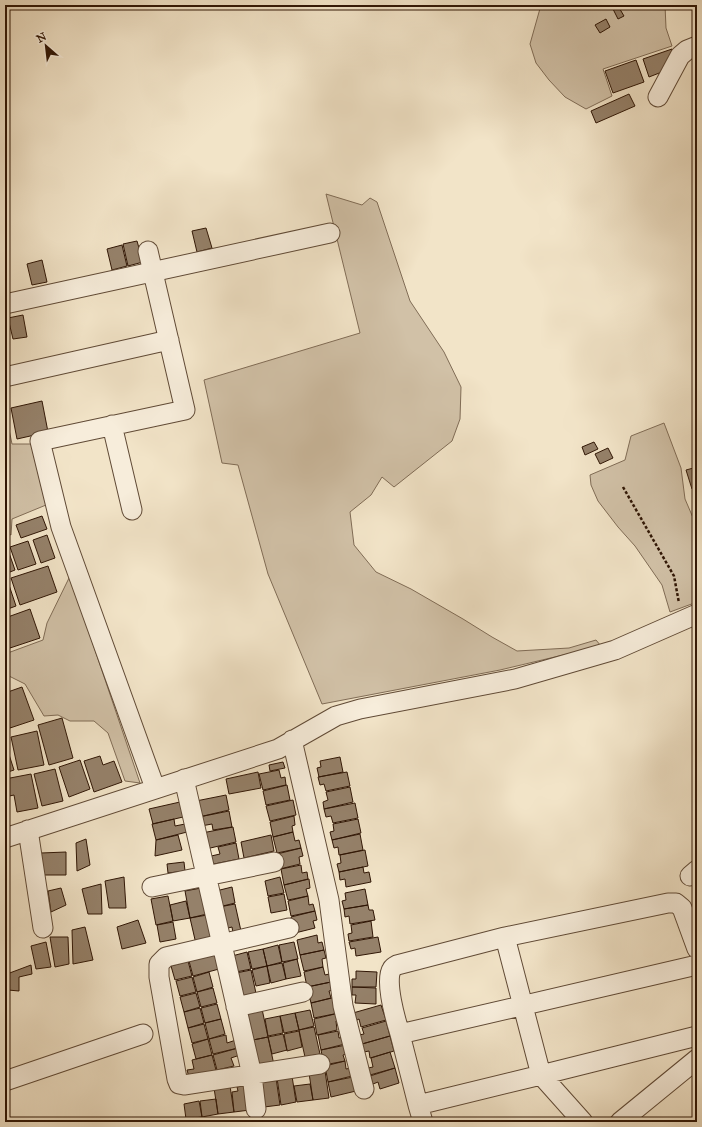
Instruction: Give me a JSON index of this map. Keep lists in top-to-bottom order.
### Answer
{
  "north": "top left"
}
